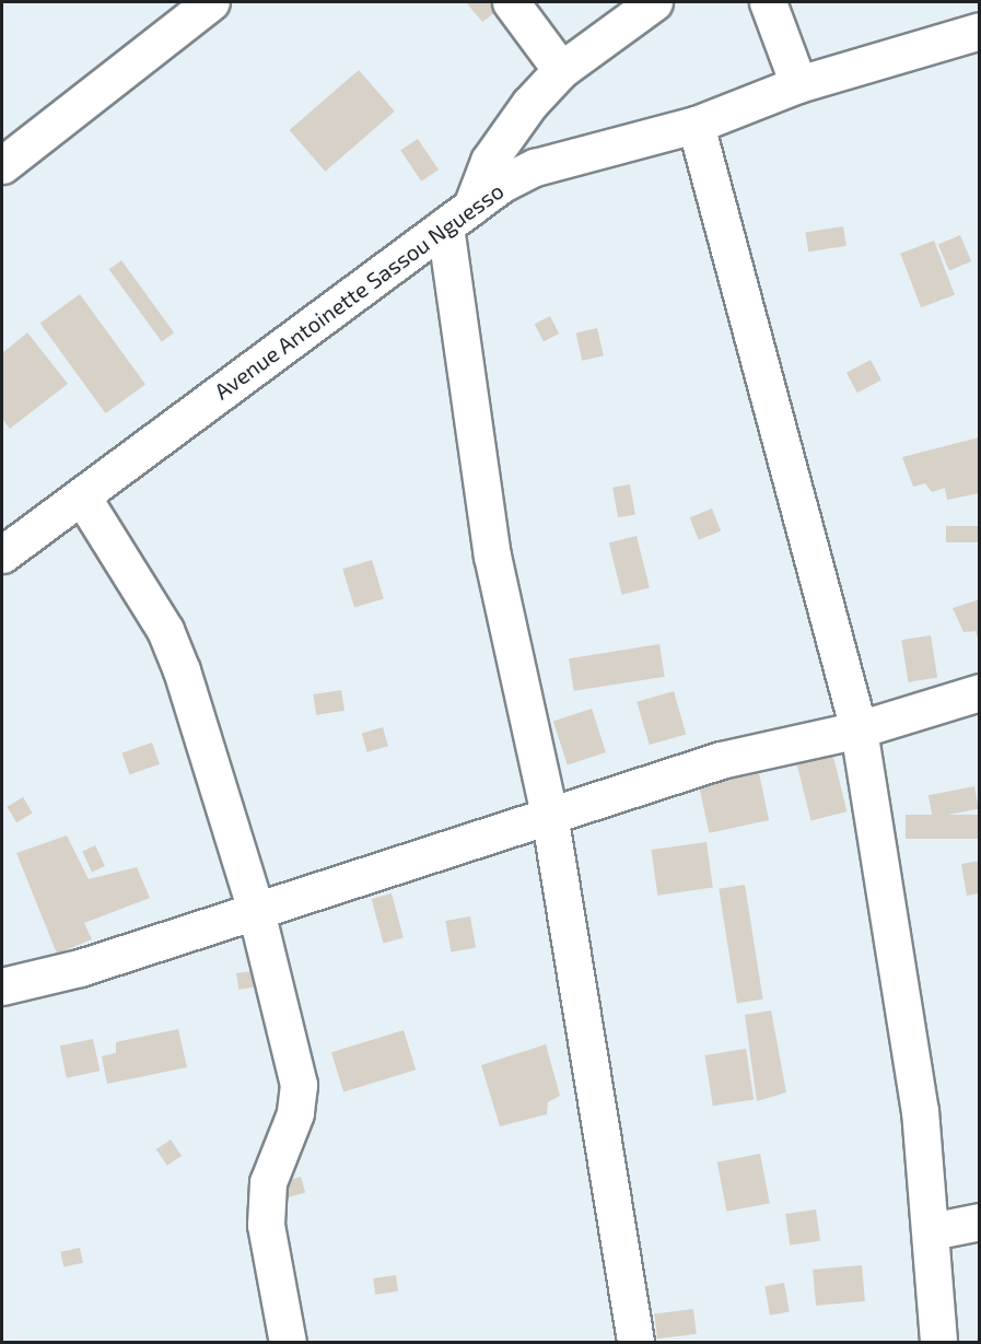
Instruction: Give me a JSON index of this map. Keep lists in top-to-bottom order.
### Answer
{
  "streets": {
    "street": ["Avenue Antoinette Sassou Nguesso"]
  }
}
